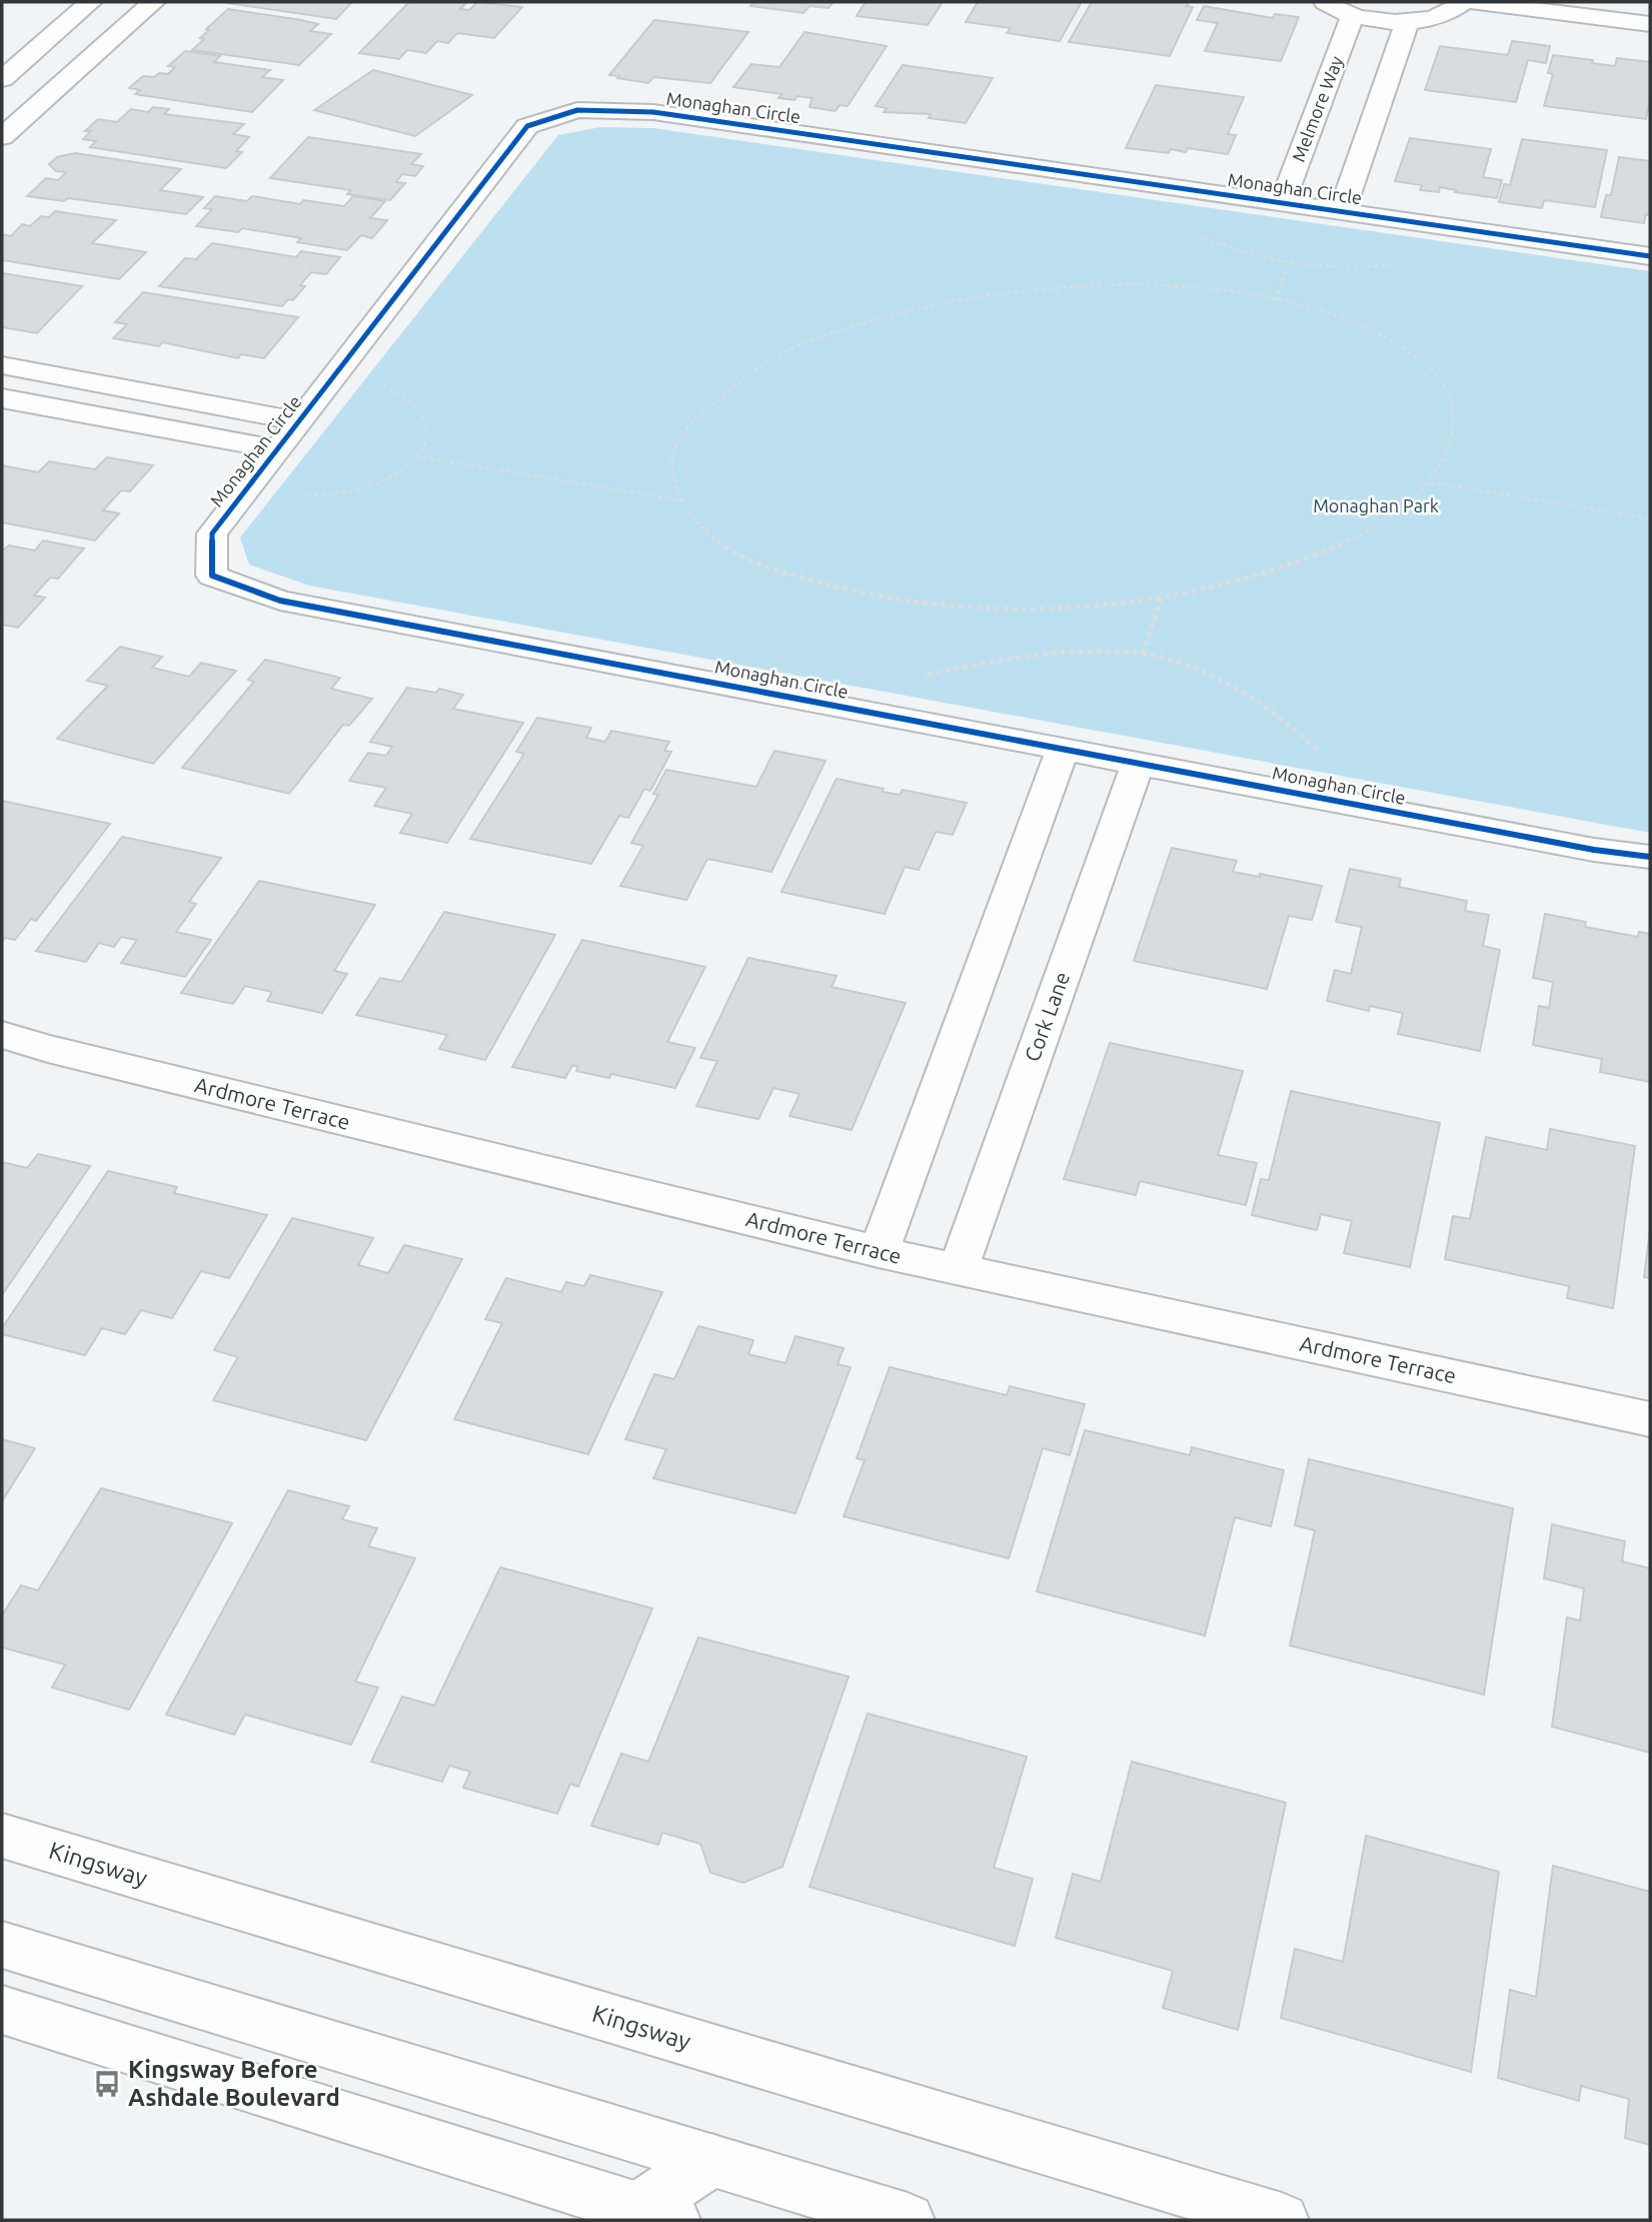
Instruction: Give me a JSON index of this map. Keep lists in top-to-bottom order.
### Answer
{
  "streets": {
    "street": [
      "Monaghan Circle",
      "Melmore Way",
      "Cork Lane",
      "Ardmore Terrace",
      "Kingsway"
    ]
  },
  "crossings": [
    ["Monaghan Circle", "Melmore Way"],
    ["Monaghan Circle", "Cork Lane"],
    ["Cork Lane", "Ardmore Terrace"]
  ],
  "parks": ["Monaghan Park"],
  "places": {
    "bus stop": ["Kingsway Before Ashdale Boulevard"]
  }
}
